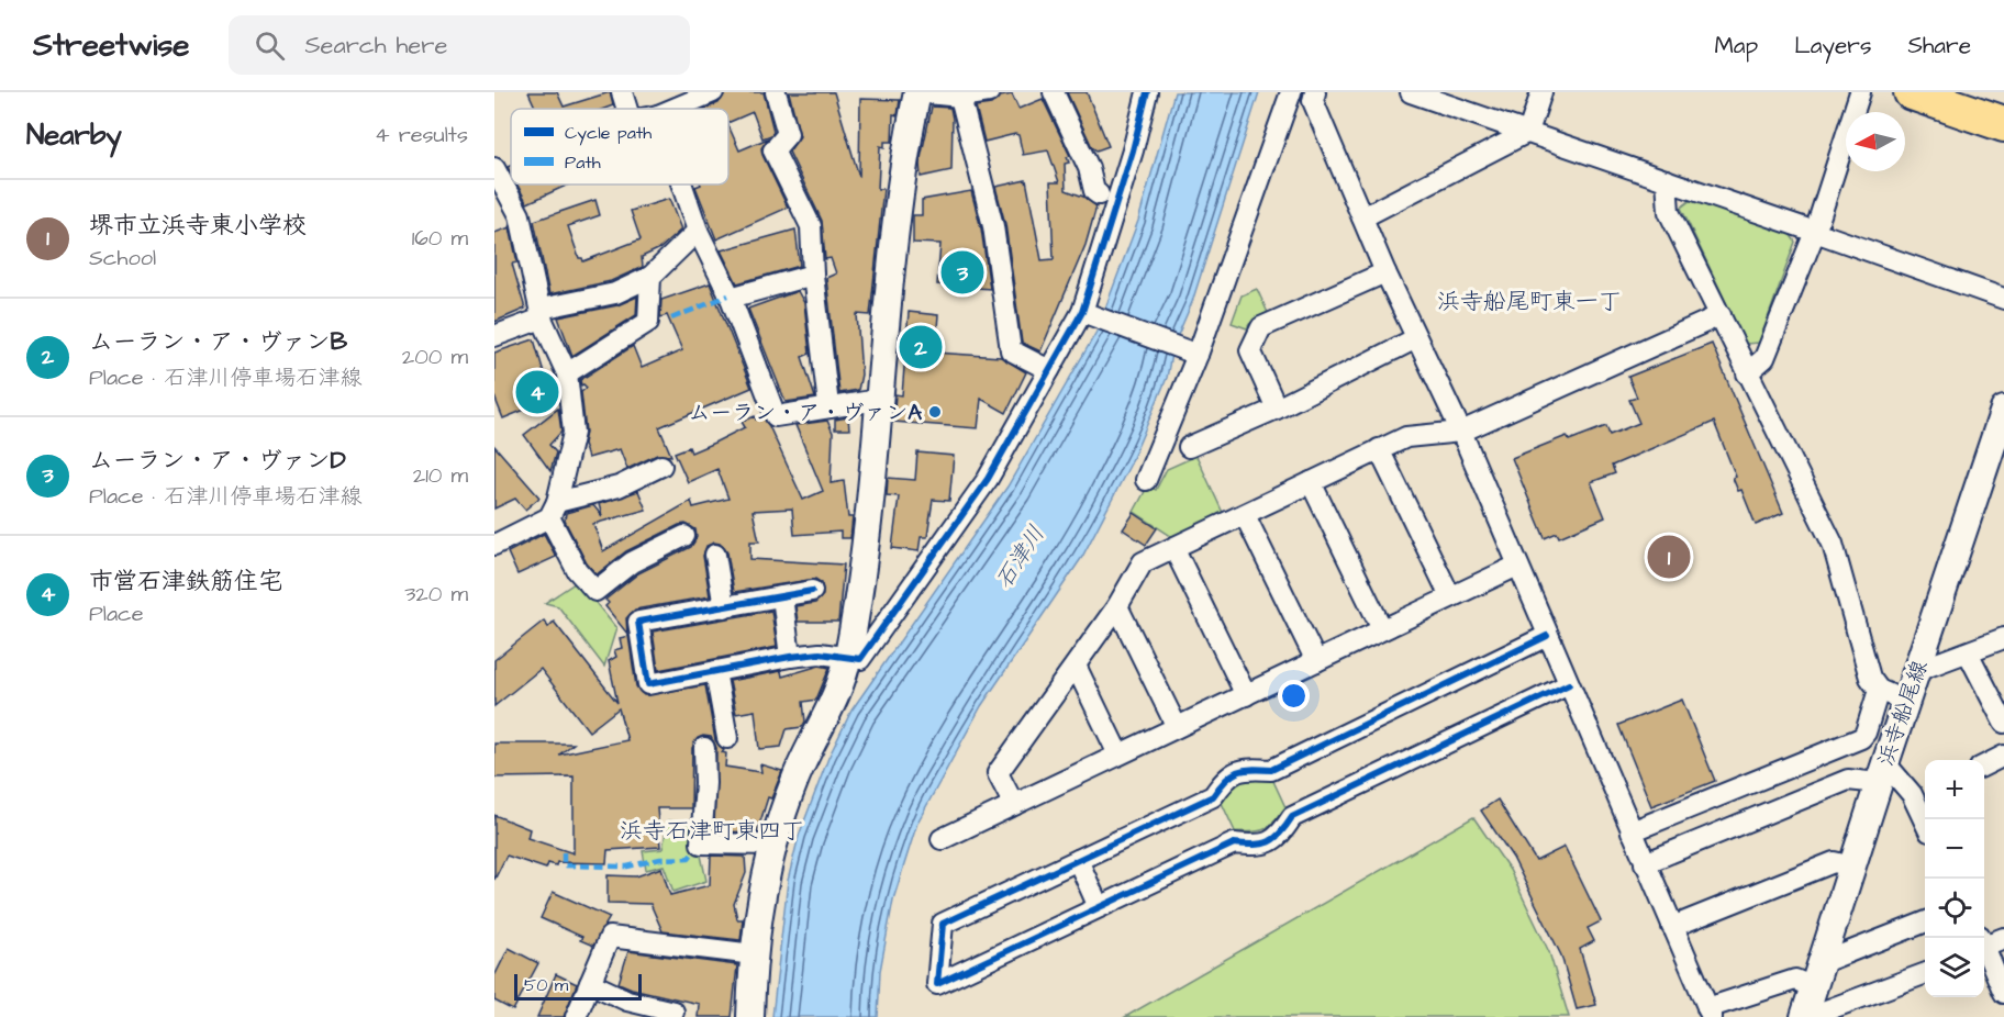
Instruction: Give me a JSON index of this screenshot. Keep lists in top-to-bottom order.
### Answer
{
  "streets": {
    "main road": ["浜寺船尾線"]
  },
  "districts": ["浜寺船尾町東一丁", "浜寺石津町東四丁"],
  "water": ["石津川"],
  "places": ["ムーラン・ア・ヴァンA"],
  "legend": ["Cycle path", "Path"],
  "scale_bar": "50 m",
  "north": "left",
  "page": {
    "header": "Streetwise",
    "search": "Search here",
    "nav": ["Map", "Layers", "Share"],
    "heading": ["Nearby", "4 results"],
    "list": [
      {
        "mark": "1",
        "name": "堺市立浜寺東小学校",
        "note": "School",
        "value": "160 m"
      },
      {
        "mark": "2",
        "name": "ムーラン・ア・ヴァンB",
        "note": "Place · 石津川停車場石津線",
        "value": "200 m"
      },
      {
        "mark": "3",
        "name": "ムーラン・ア・ヴァンD",
        "note": "Place · 石津川停車場石津線",
        "value": "210 m"
      },
      {
        "mark": "4",
        "name": "市営石津鉄筋住宅",
        "note": "Place",
        "value": "320 m"
      }
    ],
    "pins": [
      "3",
      "2",
      "4",
      "1"
    ],
    "map_buttons": ["+", "−"],
    "scale": "50 m"
  }
}
